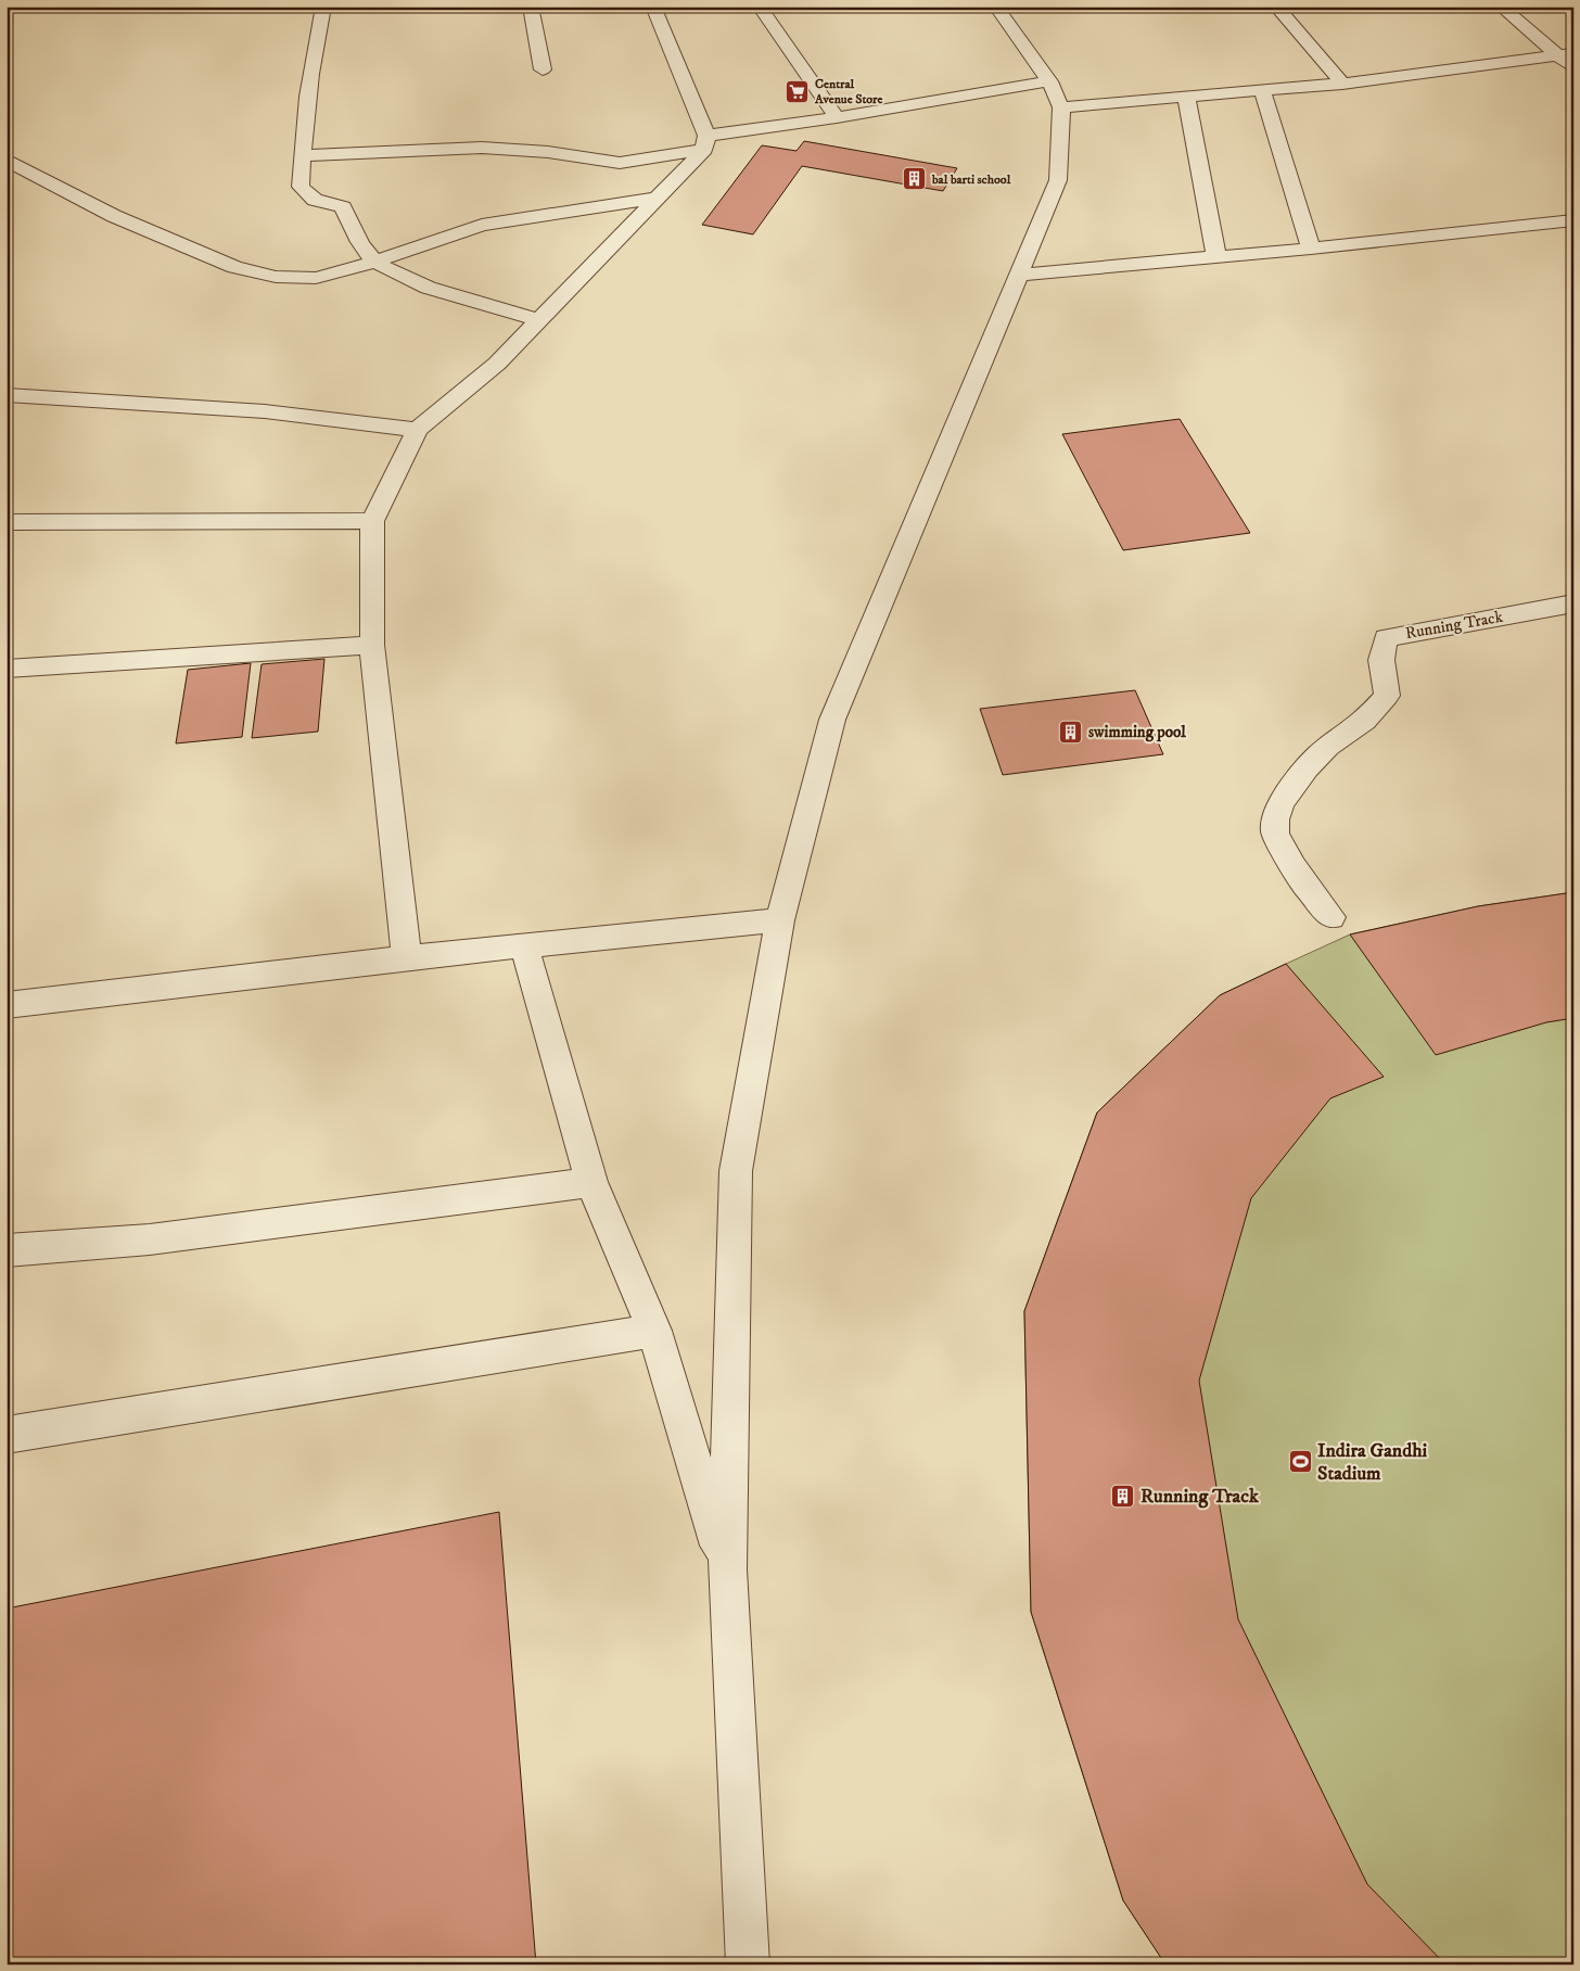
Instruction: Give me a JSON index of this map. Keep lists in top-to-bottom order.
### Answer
{
  "streets": {
    "street": ["Running Track"]
  },
  "places": {
    "supermarket": ["Central Avenue Store"],
    "building": ["bal barti school", "swimming pool", "Running Track"],
    "sports": ["Indira Gandhi Stadium"]
  }
}
